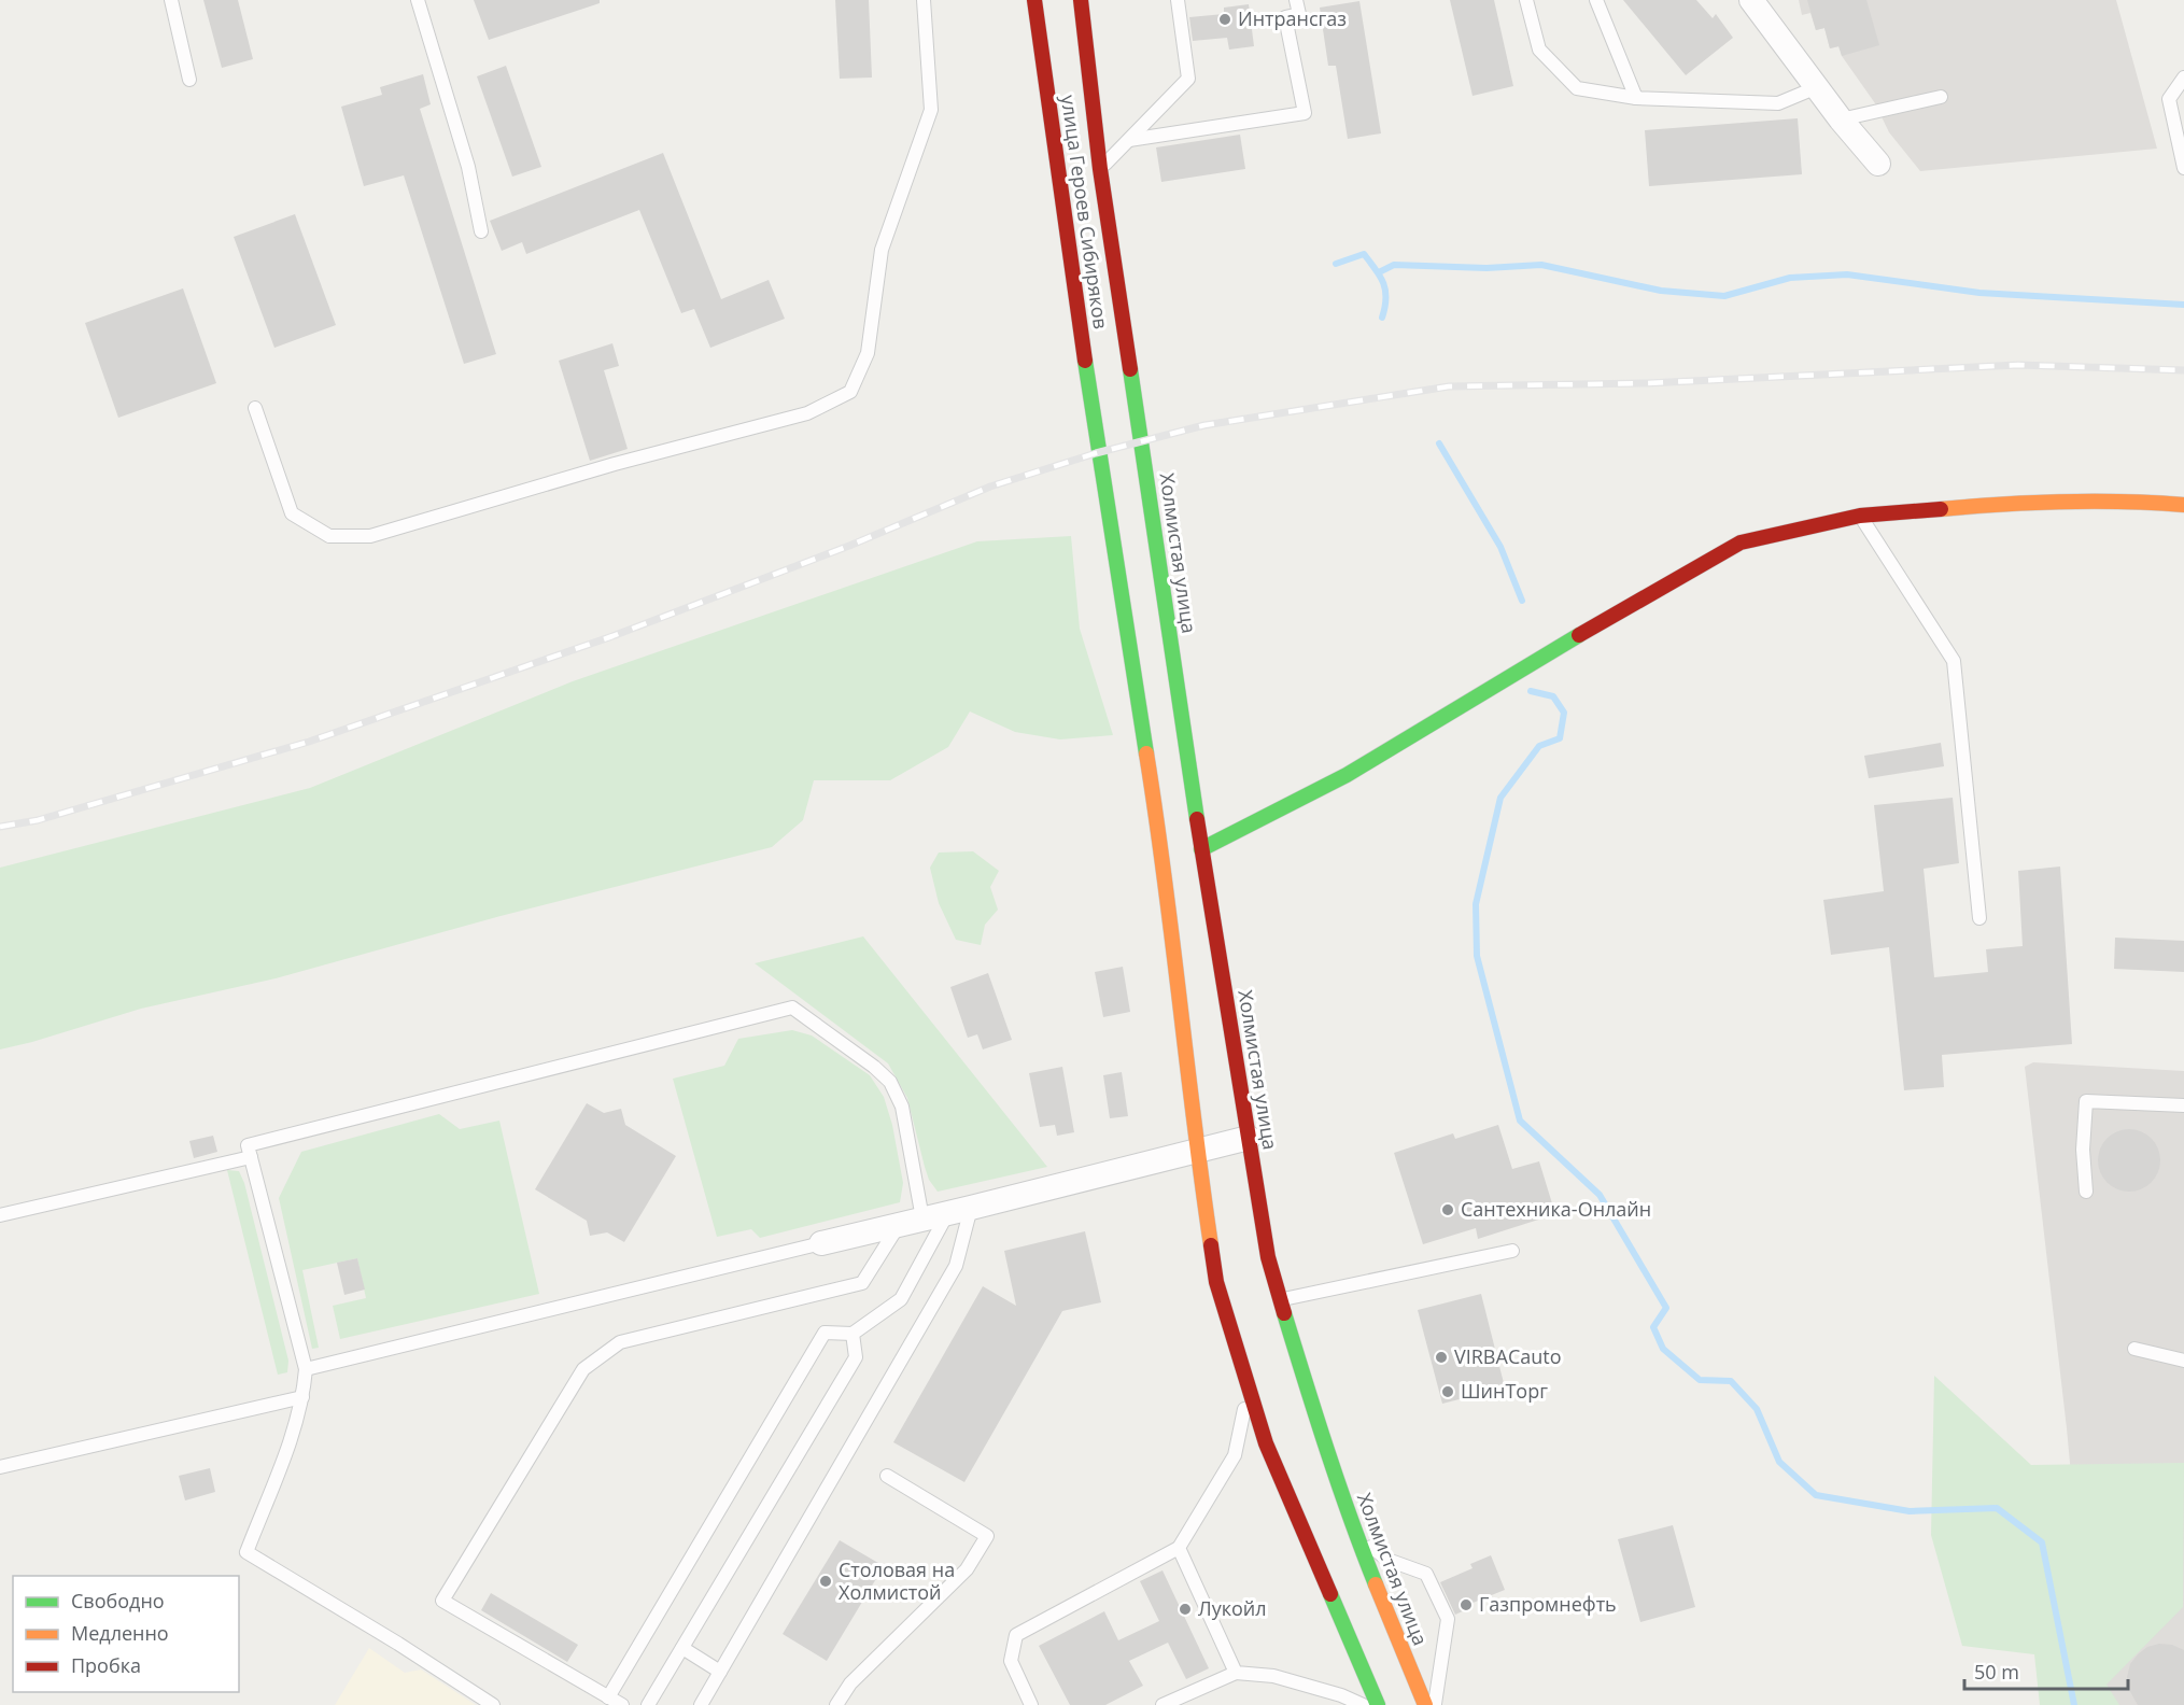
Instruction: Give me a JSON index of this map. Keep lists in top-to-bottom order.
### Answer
{
  "streets": {
    "main road": ["улица Героев Сибиряков", "Холмистая улица"]
  },
  "crossings": [
    ["улица Героев Сибиряков", "Холмистая улица"]
  ],
  "places": [
    "Интрансгаз",
    "Сантехника-Онлайн",
    "VIRBACauto",
    "ШинТорг",
    "Столовая на Холмистой",
    "Газпромнефть",
    "Лукойл"
  ],
  "legend": ["Свободно", "Медленно", "Пробка"],
  "scale_bar": "50 m"
}
